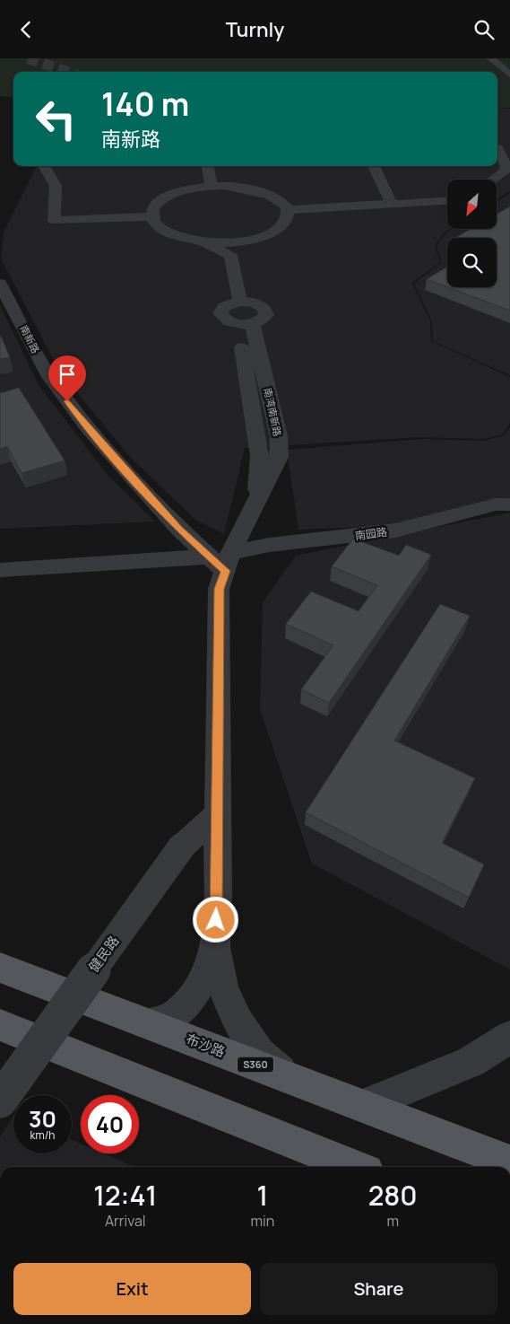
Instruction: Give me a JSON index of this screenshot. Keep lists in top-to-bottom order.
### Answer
{
  "streets": {
    "main road": ["布沙路", "S360"],
    "street": [
      "南新路",
      "南湾南新路",
      "南园路",
      "健民路"
    ]
  },
  "crossings": [
    ["南新路", "南湾南新路"],
    ["南新路", "南园路"],
    ["南湾南新路", "南园路"],
    ["南湾南新路", "健民路"],
    ["南湾南新路", "布沙路"]
  ],
  "north": "bottom left",
  "page": {
    "header": "Turnly",
    "turn": ["140 m", "南新路"],
    "speed": "30 km/h",
    "limit": "40",
    "eta": [
      "12:41",
      "Arrival",
      "1",
      "min",
      "280",
      "m"
    ],
    "buttons": ["Exit", "Share"]
  }
}
